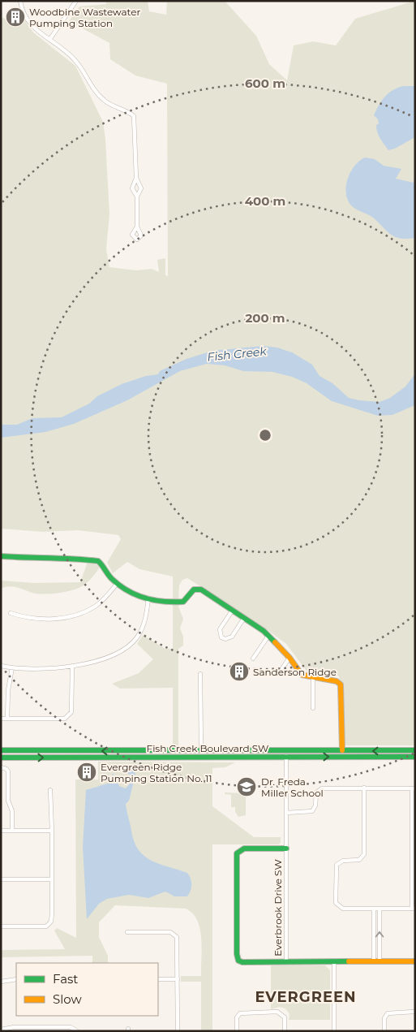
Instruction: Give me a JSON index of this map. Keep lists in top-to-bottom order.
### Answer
{
  "streets": {
    "main road": ["Fish Creek Boulevard SW", "Everbrook Drive SW"]
  },
  "crossings": [
    ["Fish Creek Boulevard SW", "Everbrook Drive SW"]
  ],
  "districts": ["EVERGREEN"],
  "water": ["Fish Creek"],
  "places": {
    "building": ["Woodbine Wastewater Pumping Station", "Sanderson Ridge", "Evergreen Ridge Pumping Station No. 11"],
    "school or university": ["Dr. Freda Miller School"]
  },
  "legend": ["Fast", "Slow"],
  "rings": ["600 m", "400 m", "200 m"]
}
